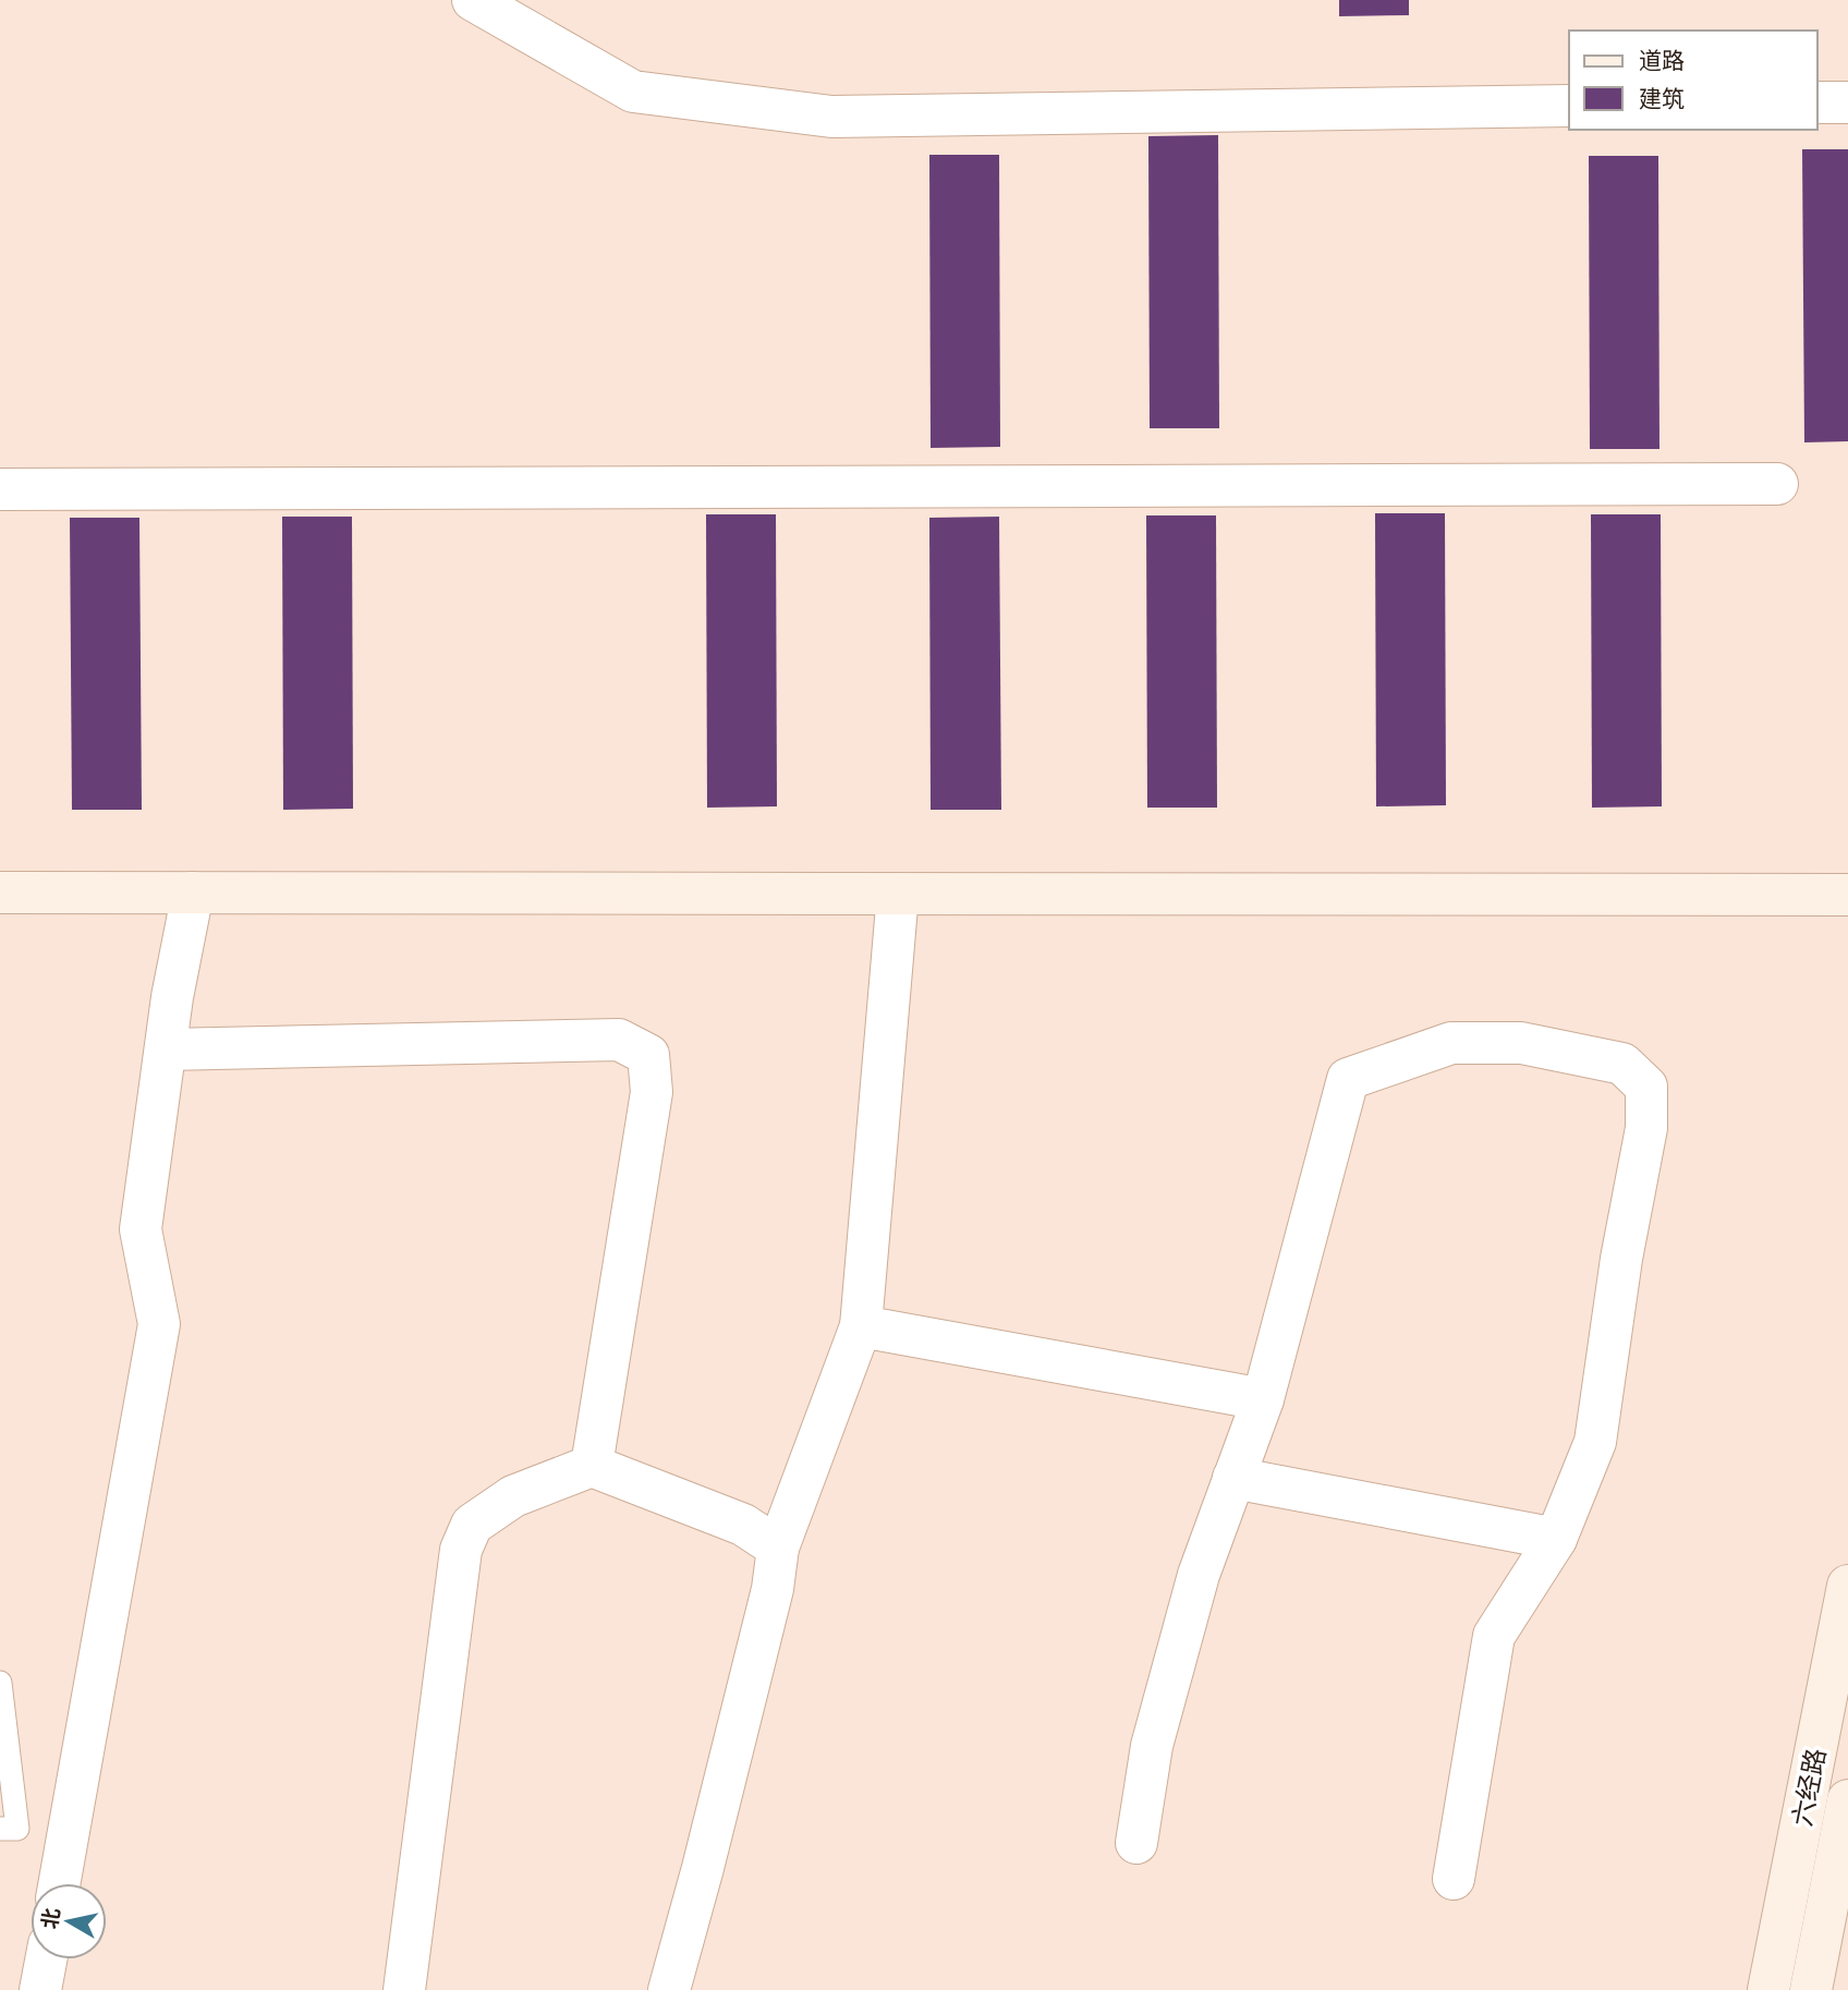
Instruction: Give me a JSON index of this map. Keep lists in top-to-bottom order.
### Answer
{
  "streets": {
    "street": ["六经路"]
  },
  "legend": ["道路", "建筑"],
  "north": "left"
}
